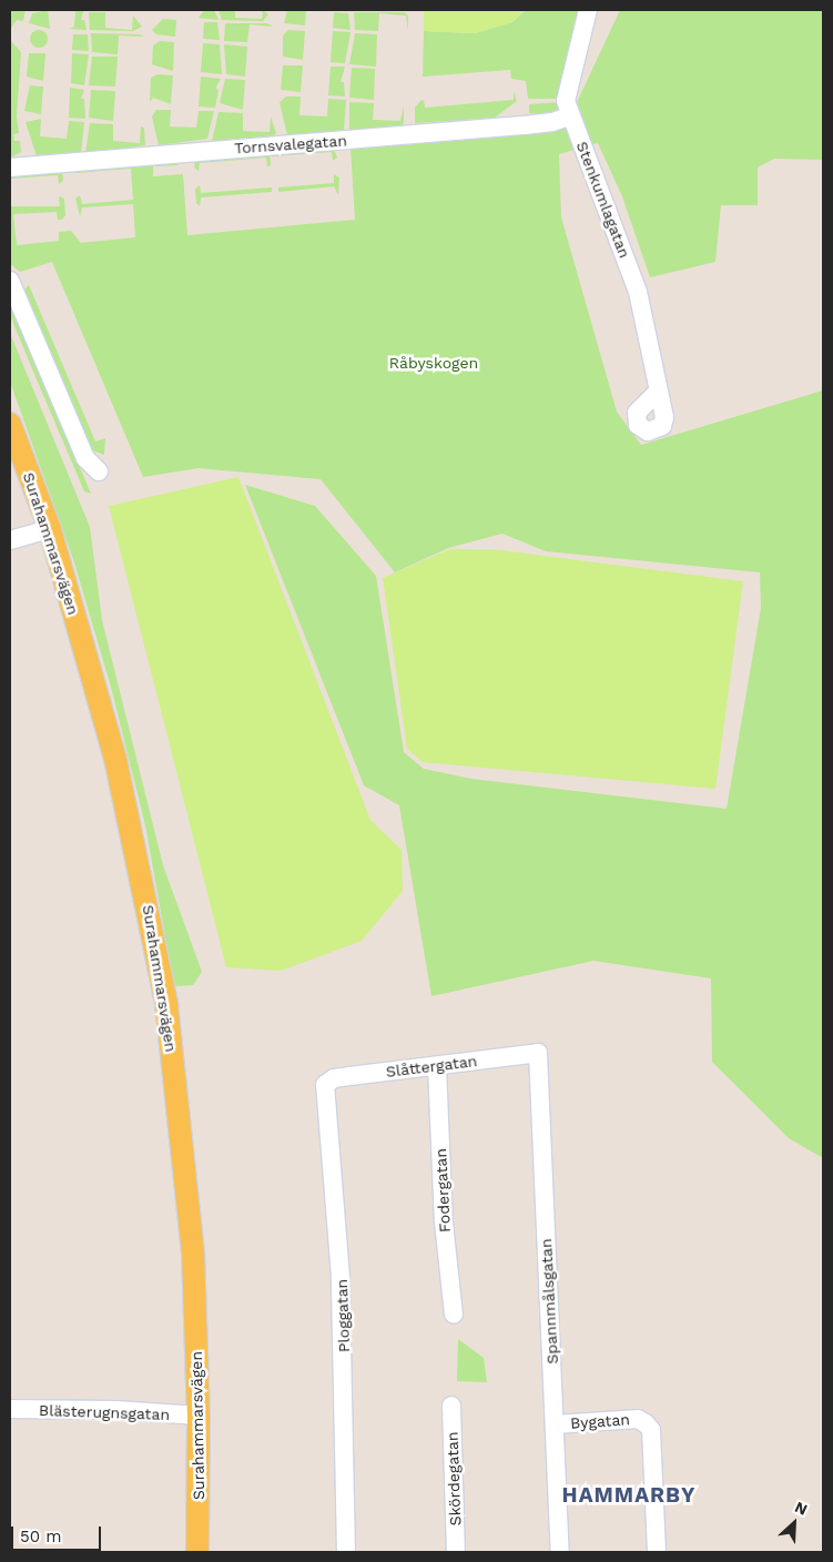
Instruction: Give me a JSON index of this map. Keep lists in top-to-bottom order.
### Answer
{
  "streets": {
    "main road": ["Surahammarsvägen"],
    "street": [
      "Tornsvalegatan",
      "Stenkumlagatan",
      "Slåttergatan",
      "Fodergatan",
      "Spannmålsgatan",
      "Ploggatan",
      "Blästerugnsgatan",
      "Bygatan",
      "Skördegatan"
    ]
  },
  "crossings": [
    ["Tornsvalegatan", "Stenkumlagatan"],
    ["Surahammarsvägen", "Blästerugnsgatan"],
    ["Slåttergatan", "Fodergatan"],
    ["Slåttergatan", "Spannmålsgatan"],
    ["Slåttergatan", "Ploggatan"],
    ["Spannmålsgatan", "Bygatan"]
  ],
  "districts": ["HAMMARBY"],
  "parks": ["Råbyskogen"],
  "scale_bar": "50 m",
  "north": "top right"
}
